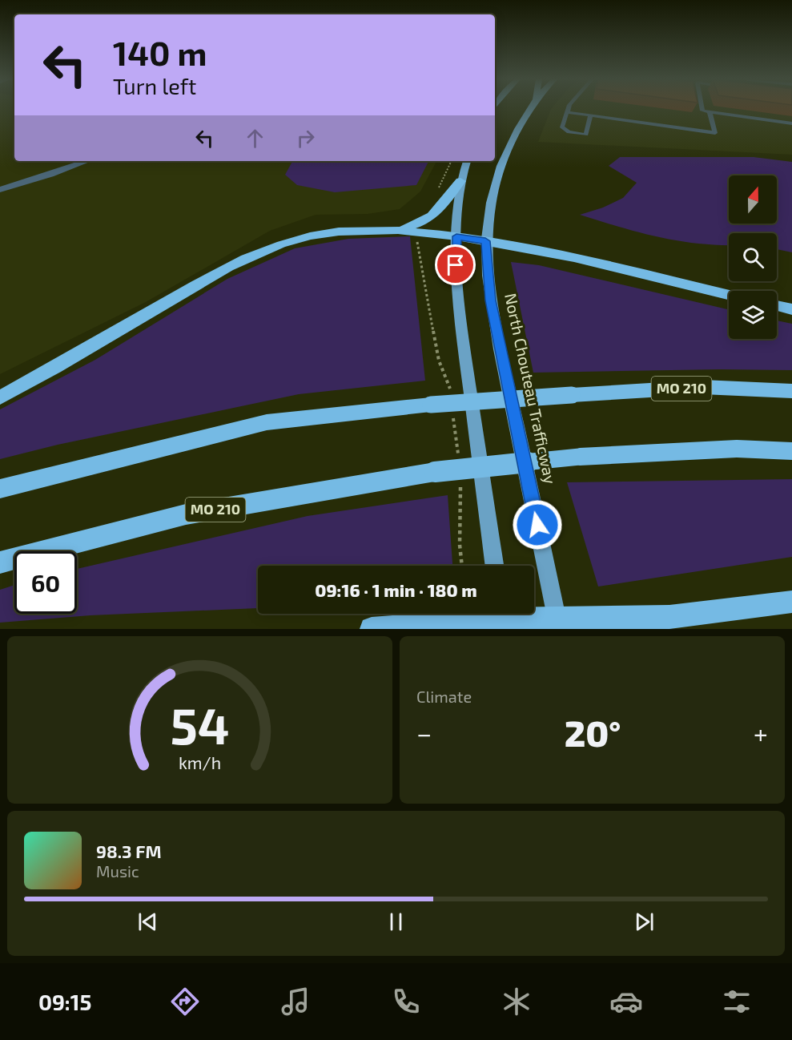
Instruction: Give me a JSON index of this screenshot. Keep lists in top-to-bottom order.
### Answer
{
  "streets": {
    "highway": ["MO 210"],
    "main road": ["North Chouteau Trafficway"]
  },
  "north": "top",
  "page": {
    "turn": ["140 m", "Turn left"],
    "limit": "60",
    "trip": "09:16 · 1 min · 180 m",
    "tile": "Climate",
    "heat": ["−", "20°", "+"],
    "song": ["98.3 FM", "Music"],
    "tabs": "09:15",
    "gauge": ["54", "km/h"]
  }
}
